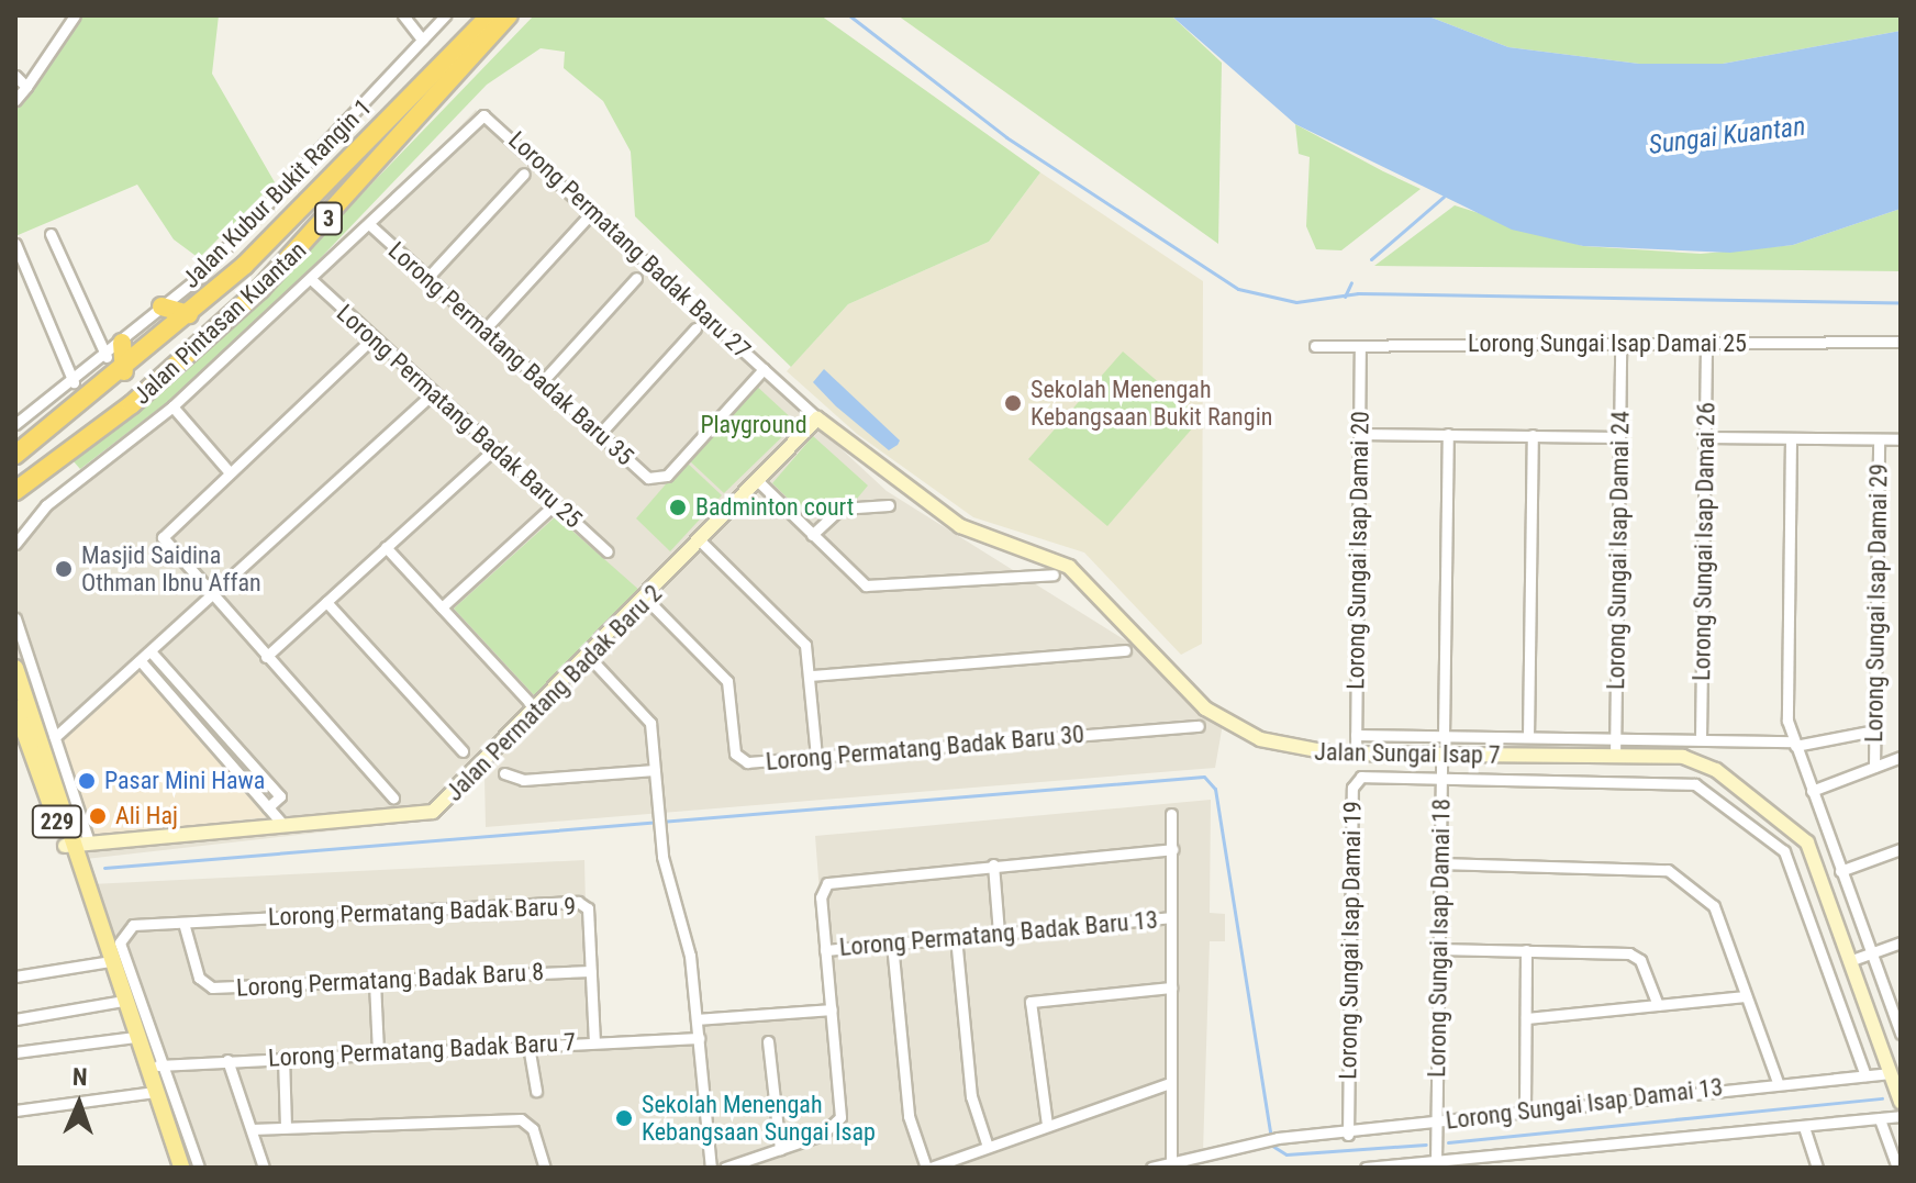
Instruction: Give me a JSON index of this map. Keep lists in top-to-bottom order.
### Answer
{
  "streets": {
    "highway": ["3", "Jalan Pintasan Kuantan"],
    "main road": ["229"],
    "street": [
      "Jalan Kubur Bukit Rangin 1",
      "Lorong Permatang Badak Baru 27",
      "Lorong Sungai Isap Damai 25",
      "Lorong Permatang Badak Baru 35",
      "Lorong Permatang Badak Baru 25",
      "Lorong Sungai Isap Damai 26",
      "Lorong Sungai Isap Damai 20",
      "Lorong Sungai Isap Damai 24",
      "Lorong Sungai Isap Damai 29",
      "Jalan Permatang Badak Baru 2",
      "Lorong Permatang Badak Baru 30",
      "Jalan Sungai Isap 7",
      "Lorong Permatang Badak Baru 9",
      "Lorong Permatang Badak Baru 13",
      "Lorong Sungai Isap Damai 18",
      "Lorong Sungai Isap Damai 19",
      "Lorong Permatang Badak Baru 8",
      "Lorong Permatang Badak Baru 7",
      "Lorong Sungai Isap Damai 13"
    ]
  },
  "crossings": [
    ["Lorong Permatang Badak Baru 27", "Lorong Permatang Badak Baru 35"],
    ["Lorong Permatang Badak Baru 27", "Lorong Permatang Badak Baru 25"],
    ["Lorong Permatang Badak Baru 27", "Jalan Permatang Badak Baru 2"],
    ["Lorong Permatang Badak Baru 27", "Jalan Sungai Isap 7"],
    ["Lorong Sungai Isap Damai 25", "Lorong Sungai Isap Damai 26"],
    ["Lorong Sungai Isap Damai 25", "Lorong Sungai Isap Damai 20"],
    ["Lorong Sungai Isap Damai 25", "Lorong Sungai Isap Damai 24"],
    ["Lorong Sungai Isap Damai 20", "Jalan Sungai Isap 7"],
    ["Lorong Sungai Isap Damai 24", "Jalan Sungai Isap 7"],
    ["Jalan Permatang Badak Baru 2", "Lorong Permatang Badak Baru 30"],
    ["Jalan Permatang Badak Baru 2", "Jalan Sungai Isap 7"],
    ["Jalan Permatang Badak Baru 2", "229"],
    ["Jalan Sungai Isap 7", "Lorong Sungai Isap Damai 18"],
    ["Jalan Sungai Isap 7", "Lorong Sungai Isap Damai 13"],
    ["229", "Lorong Permatang Badak Baru 9"],
    ["229", "Lorong Permatang Badak Baru 7"],
    ["Lorong Permatang Badak Baru 9", "Lorong Permatang Badak Baru 8"],
    ["Lorong Permatang Badak Baru 9", "Lorong Permatang Badak Baru 7"],
    ["Lorong Sungai Isap Damai 18", "Lorong Sungai Isap Damai 19"],
    ["Lorong Sungai Isap Damai 18", "Lorong Sungai Isap Damai 13"],
    ["Lorong Sungai Isap Damai 19", "Lorong Sungai Isap Damai 13"]
  ],
  "water": ["Sungai Kuantan"],
  "parks": ["Playground"],
  "places": [
    "Sekolah Menengah Kebangsaan Bukit Rangin",
    "Badminton court",
    "Masjid Saidina Othman Ibnu Affan",
    "Pasar Mini Hawa",
    "Ali Haj",
    "Sekolah Menengah Kebangsaan Sungai Isap"
  ],
  "north": "top"
}
